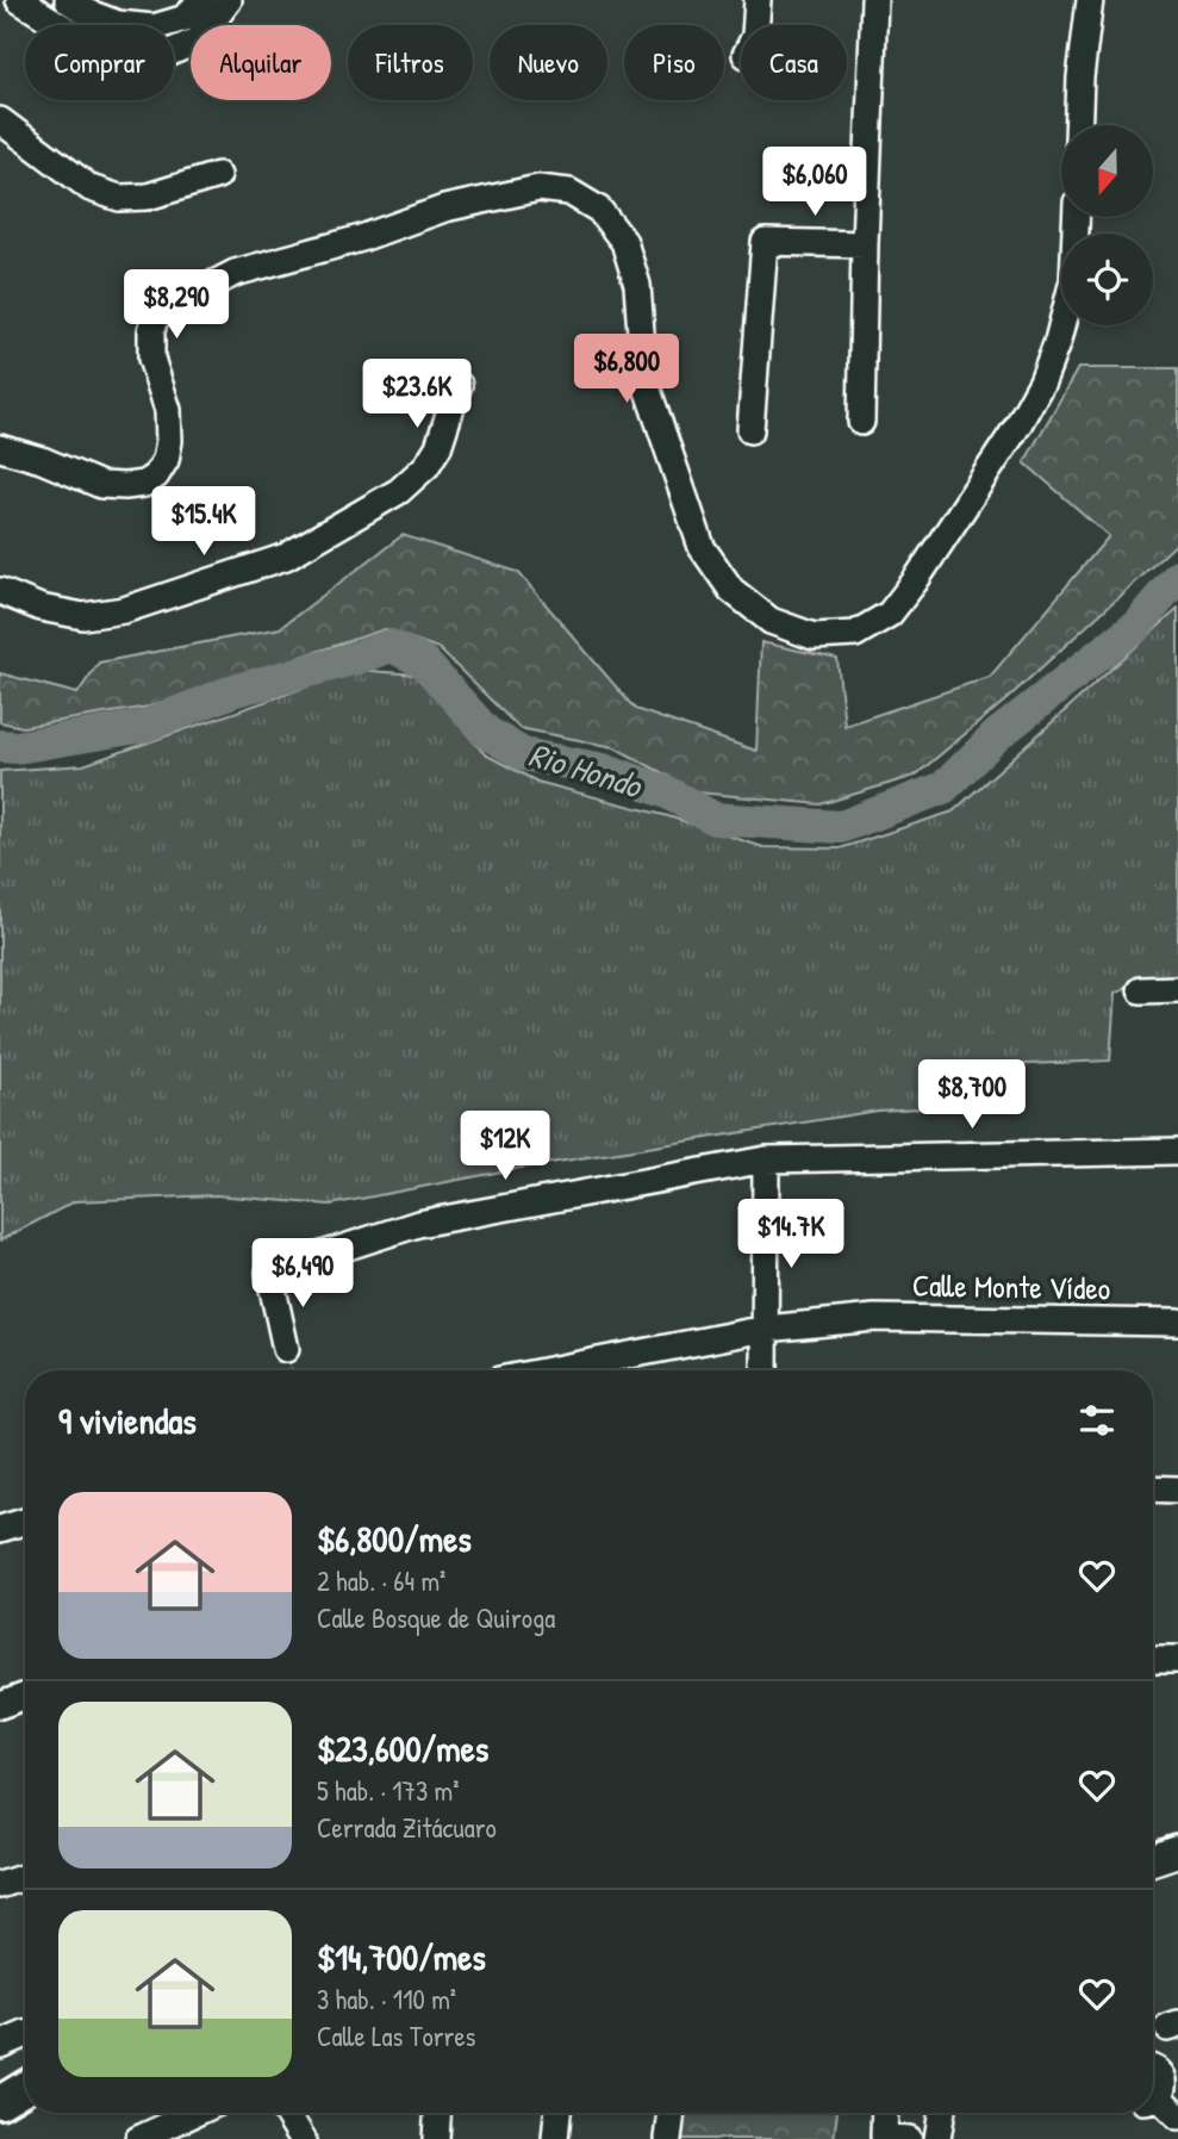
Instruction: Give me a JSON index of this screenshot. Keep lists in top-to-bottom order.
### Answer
{
  "streets": {
    "street": ["Calle Monte Vídeo"]
  },
  "water": ["Rio Hondo"],
  "north": "bottom",
  "page": {
    "chip": [
      "Comprar",
      "Alquilar",
      "Filtros",
      "Nuevo",
      "Piso",
      "Casa"
    ],
    "price": [
      "$6,060",
      "$8,290",
      "$6,800",
      "$23.6K",
      "$15.4K",
      "$8,700",
      "$12K",
      "$14.7K",
      "$6,490"
    ],
    "heading": "9 viviendas",
    "list": [
      {
        "name": "$6,800/mes",
        "note": "2 hab. · 64 m² · Calle Bosque de Quiroga"
      },
      {
        "name": "$23,600/mes",
        "note": "5 hab. · 173 m² · Cerrada Zitácuaro"
      },
      {
        "name": "$14,700/mes",
        "note": "3 hab. · 110 m² · Calle Las Torres"
      }
    ]
  }
}
